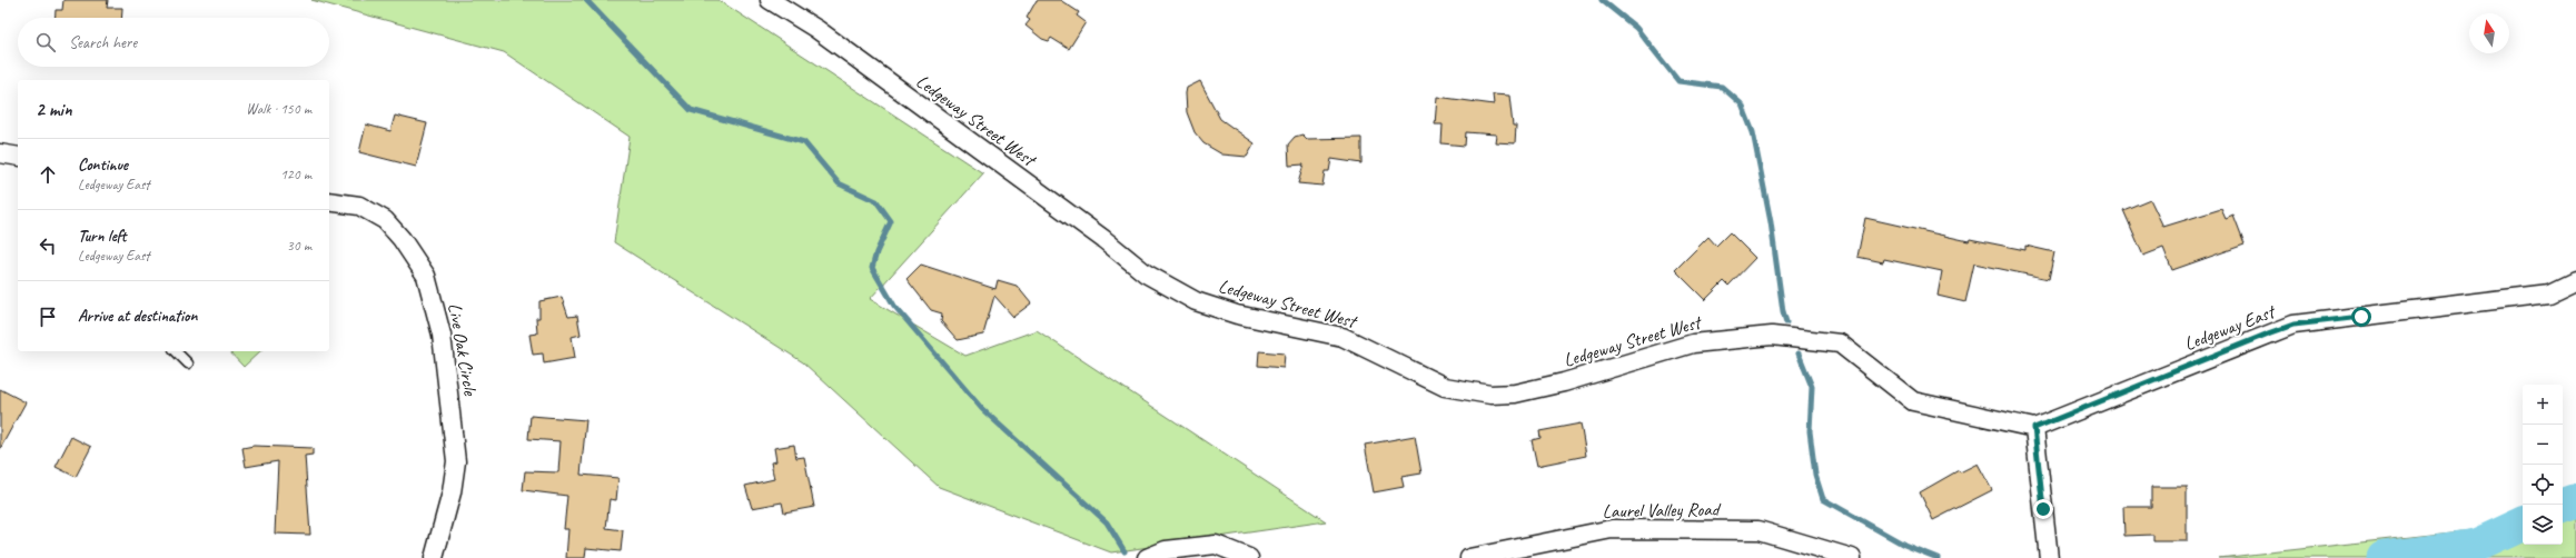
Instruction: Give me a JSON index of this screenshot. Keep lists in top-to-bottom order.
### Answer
{
  "streets": {
    "street": [
      "Ledgeway Street West",
      "Ledgeway East",
      "Live Oak Circle",
      "Laurel Valley Road"
    ]
  },
  "crossings": [
    ["Ledgeway Street West", "Ledgeway East"]
  ],
  "north": "top",
  "page": {
    "search": "Search here",
    "heading": ["2 min", "Walk · 150 m"],
    "list": [
      ["Continue", "Ledgeway East", "120 m"],
      ["Turn left", "Ledgeway East", "30 m"],
      "Arrive at destination"
    ],
    "map_buttons": ["+", "−"]
  }
}
